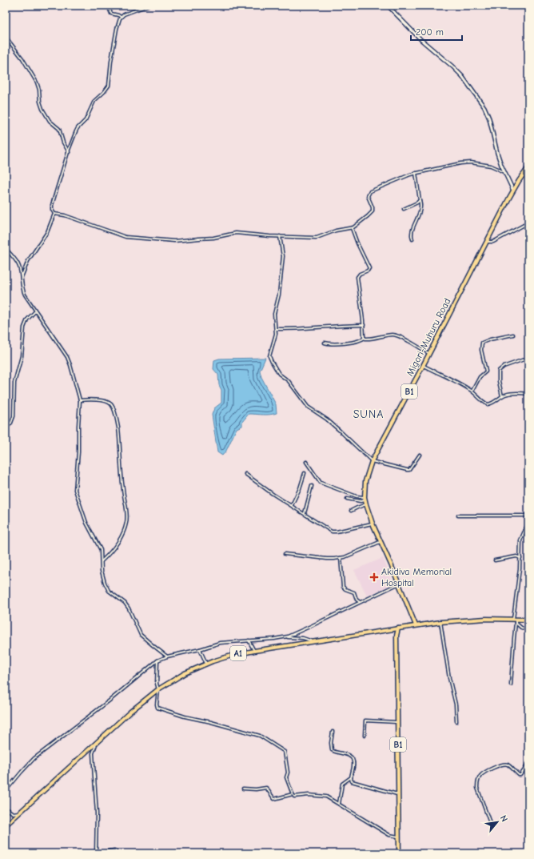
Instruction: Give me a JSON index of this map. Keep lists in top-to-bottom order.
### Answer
{
  "streets": {
    "highway": ["Migori-Muhuru Road", "B1", "A1"]
  },
  "crossings": [
    ["Migori-Muhuru Road", "A1"],
    ["B1", "A1"]
  ],
  "districts": ["SUNA"],
  "places": {
    "health": ["Akidiva Memorial Hospital"]
  },
  "scale_bar": "200 m",
  "north": "top right"
}
